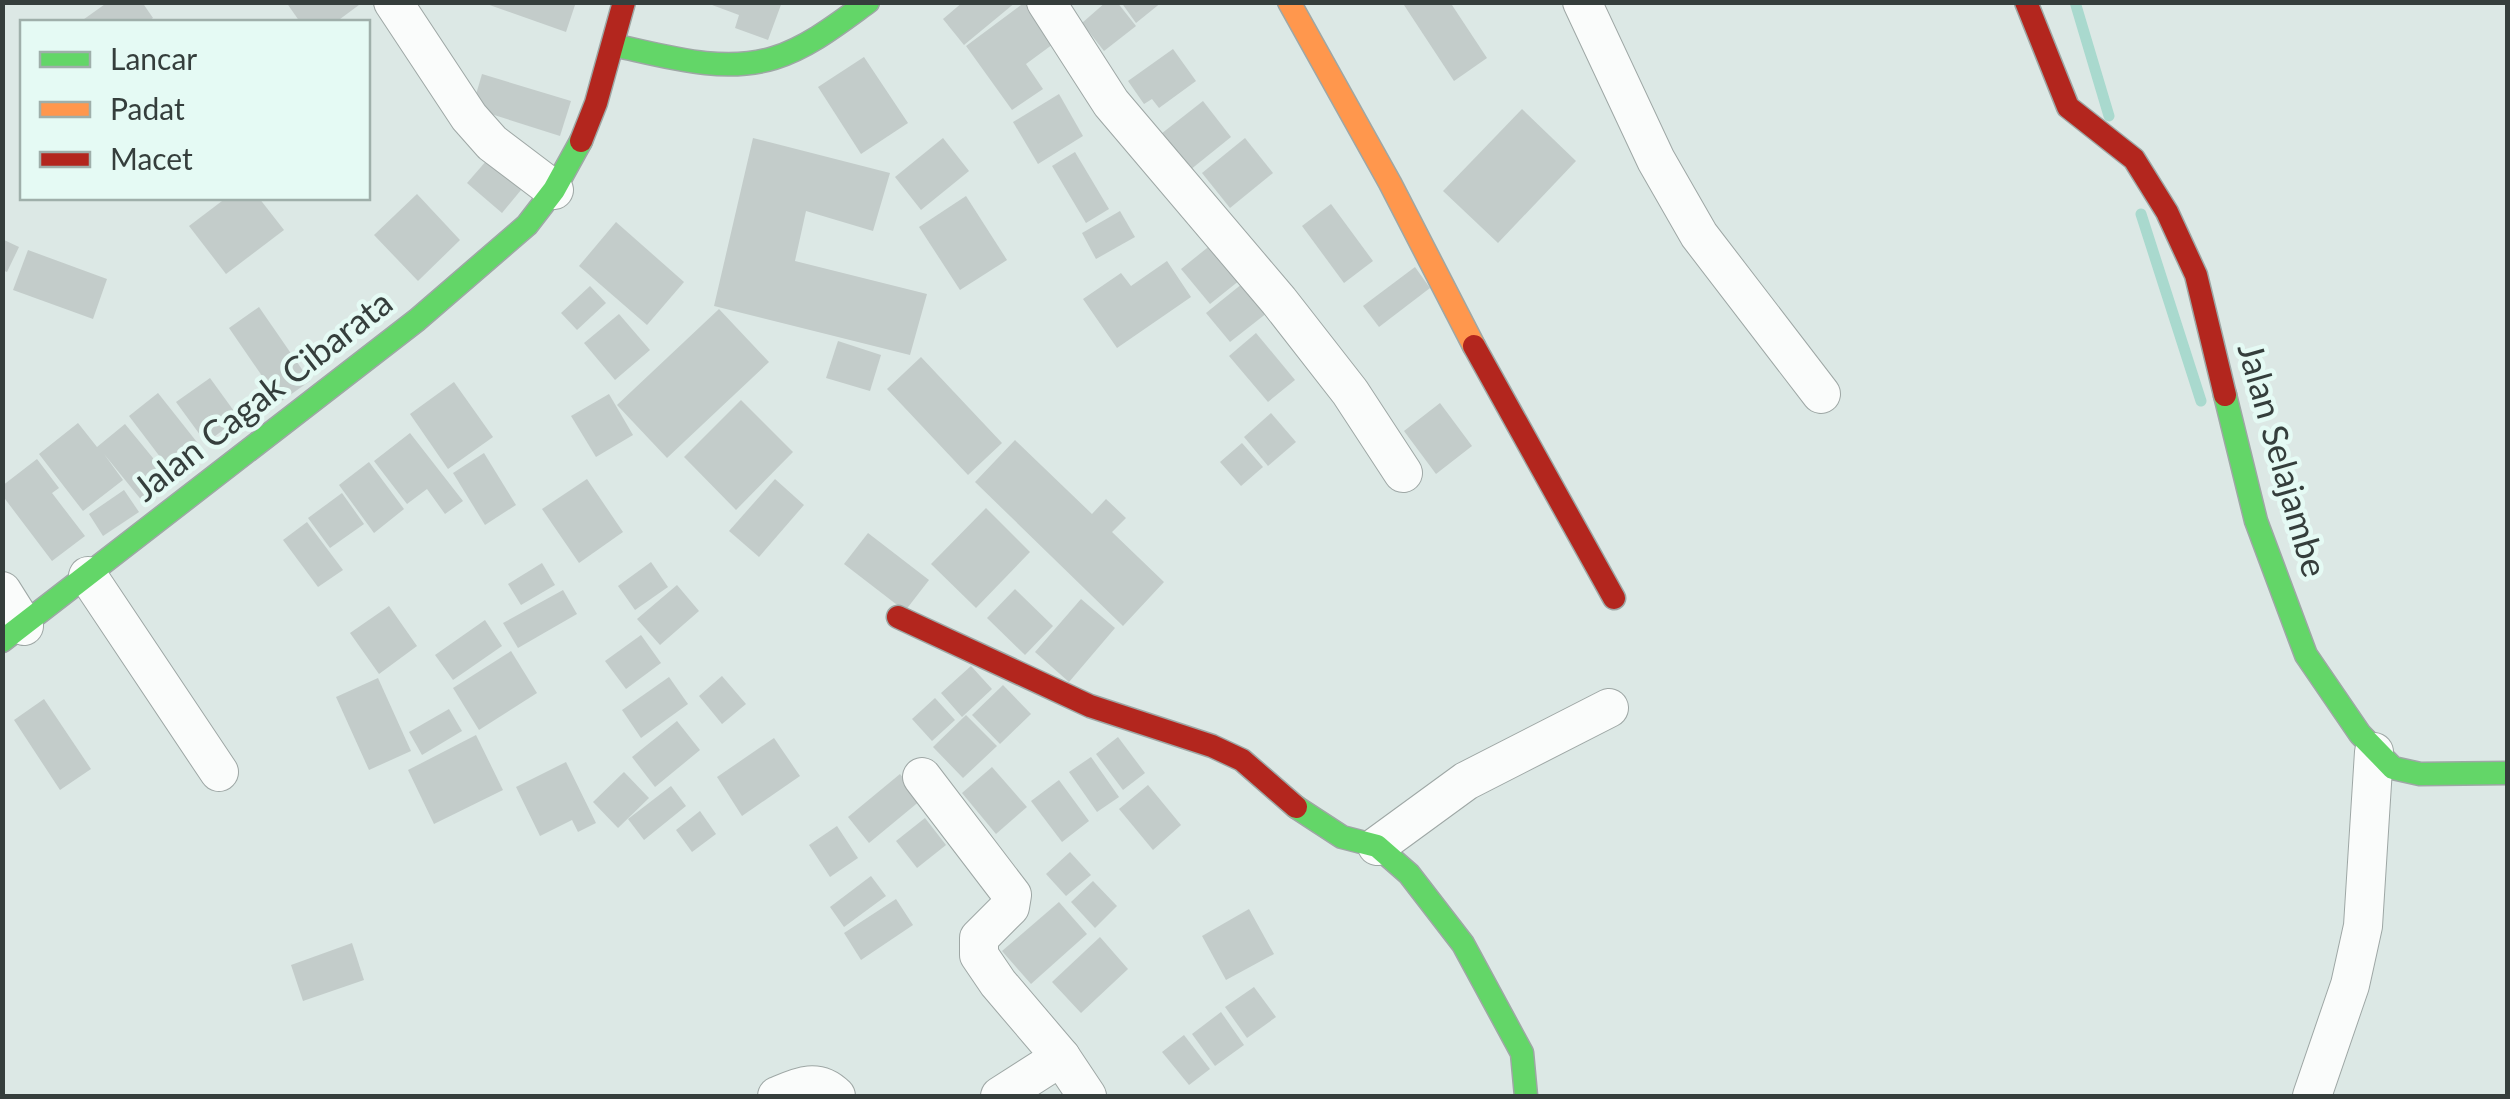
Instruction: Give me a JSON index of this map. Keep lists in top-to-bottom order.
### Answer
{
  "streets": {
    "main road": ["Jalan Cagak Cibarata", "Jalan Selajambe"]
  },
  "legend": ["Lancar", "Padat", "Macet"]
}
